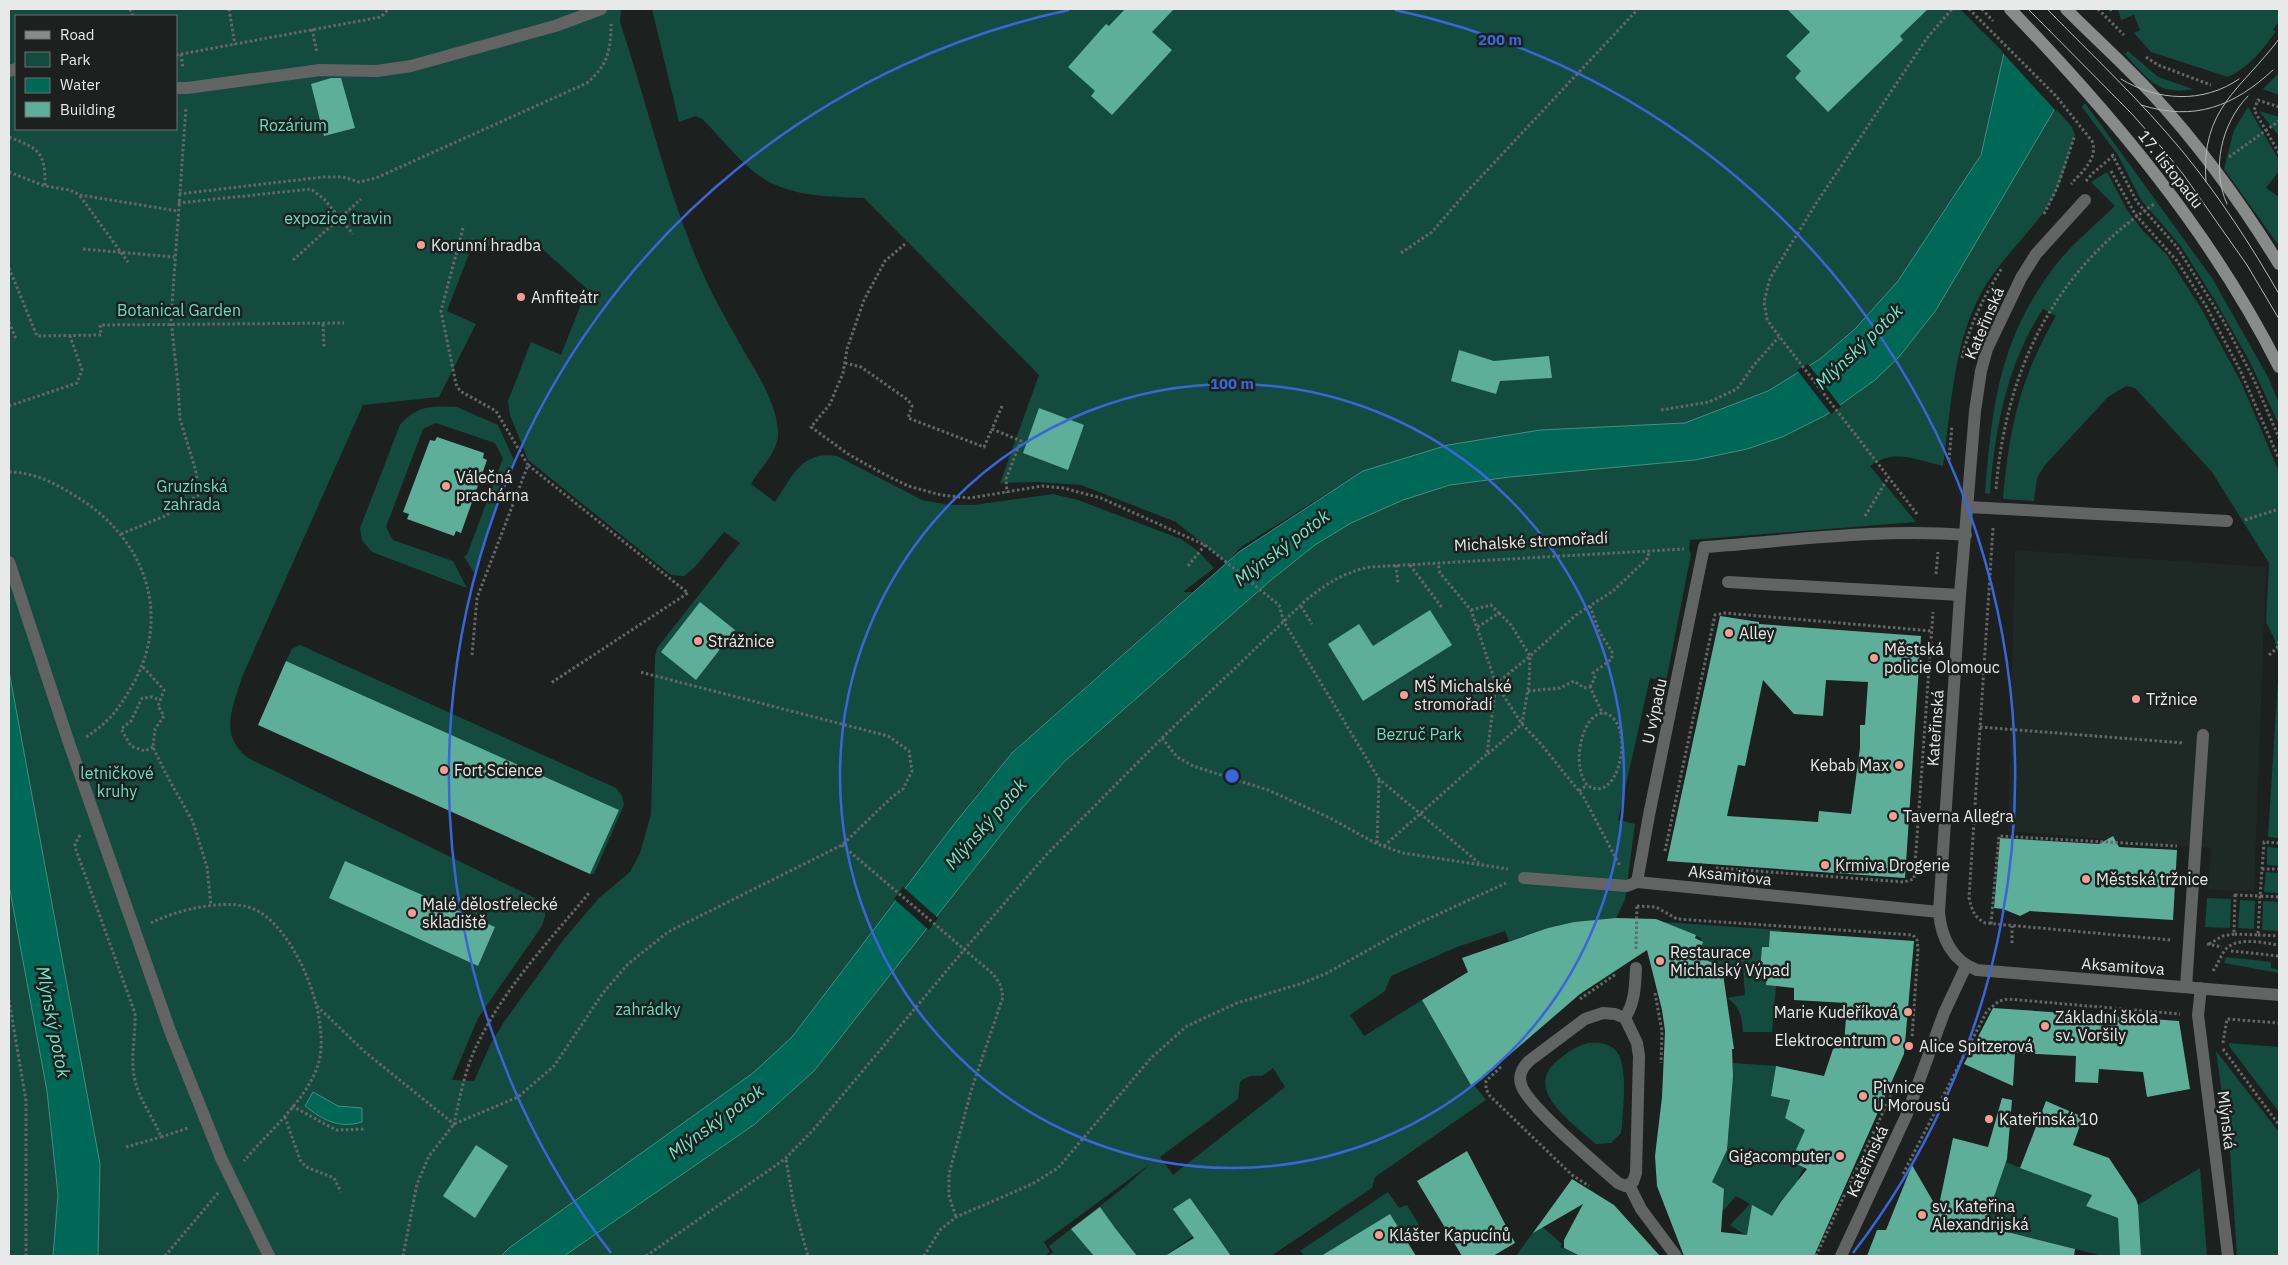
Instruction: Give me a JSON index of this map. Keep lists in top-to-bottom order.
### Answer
{
  "streets": {
    "street": [
      "17. listopadu",
      "Kateřinská",
      "U výpadu",
      "Aksamitova",
      "Mlýnská"
    ],
    "path": ["Michalské stromořadí"]
  },
  "crossings": [
    ["Kateřinská", "Aksamitova"],
    ["Michalské stromořadí", "U výpadu"],
    ["U výpadu", "Aksamitova"],
    ["Aksamitova", "Mlýnská"]
  ],
  "water": ["Mlýnský potok"],
  "parks": [
    "Rozárium",
    "expozice travin",
    "Botanical Garden",
    "Gruzínská zahrada",
    "Bezruč Park",
    "letničkové kruhy",
    "zahrádky"
  ],
  "places": [
    "Korunní hradba",
    "Amfiteátr",
    "Válečná prachárna",
    "Alley",
    "Strážnice",
    "Městská policie Olomouc",
    "MŠ Michalské stromořadí",
    "Tržnice",
    "Kebab Max",
    "Fort Science",
    "Taverna Allegra",
    "Krmiva Drogerie",
    "Městská tržnice",
    "Malé dělostřelecké skladiště",
    "Restaurace Michalský Výpad",
    "Marie Kudeříková",
    "Základní škola sv. Voršily",
    "Elektrocentrum",
    "Alice Spitzerová",
    "Pivnice U Morousů",
    "Kateřinská 10",
    "Gigacomputer",
    "sv. Kateřina Alexandrijská",
    "Klášter Kapucínů"
  ],
  "legend": [
    "Road",
    "Park",
    "Water",
    "Building"
  ],
  "rings": ["200 m", "100 m"]
}
